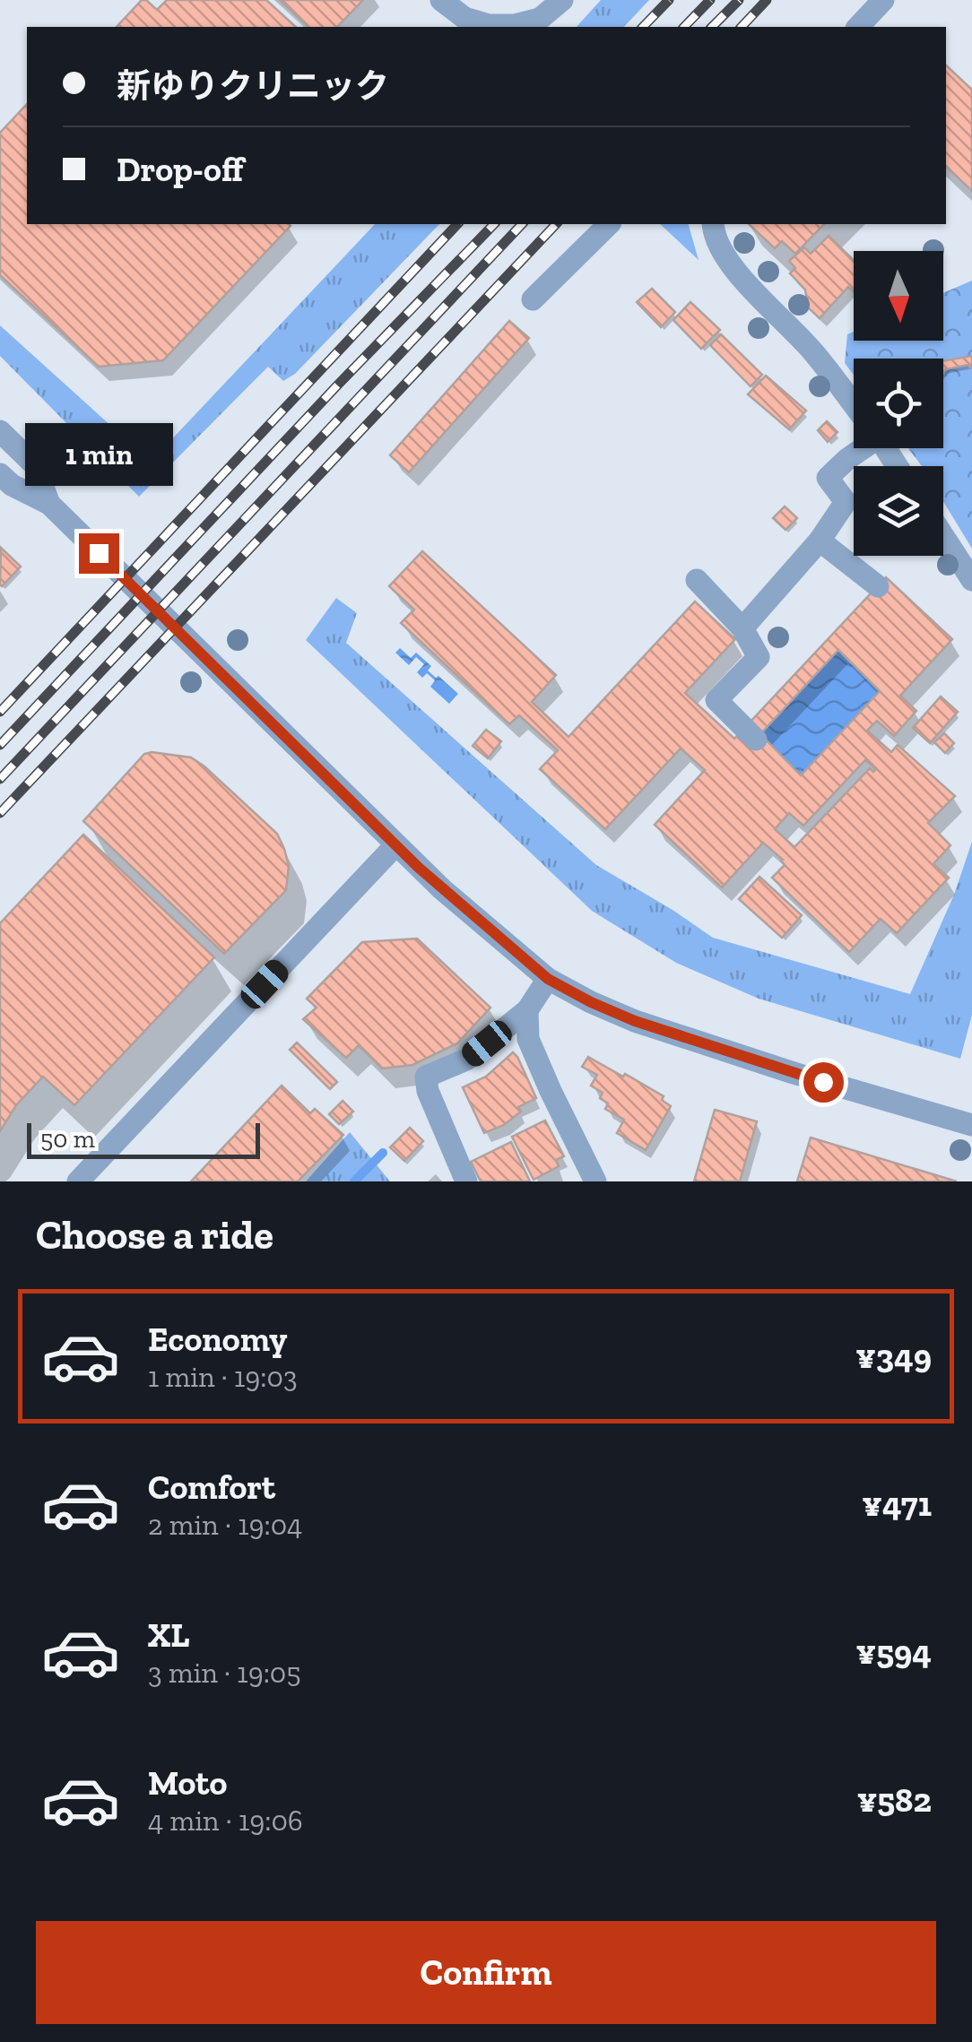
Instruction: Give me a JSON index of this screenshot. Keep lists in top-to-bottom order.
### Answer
{
  "scale_bar": "50 m",
  "north": "bottom",
  "page": {
    "banner": ["新ゆりクリニック", "Drop-off"],
    "bubble": "1 min",
    "scale": "50 m",
    "heading": "Choose a ride",
    "list": [
      {
        "name": "Economy",
        "note": "1 min · 19:03",
        "value": "¥349"
      },
      {
        "name": "Comfort",
        "note": "2 min · 19:04",
        "value": "¥471"
      },
      {
        "name": "XL",
        "note": "3 min · 19:05",
        "value": "¥594"
      },
      {
        "name": "Moto",
        "note": "4 min · 19:06",
        "value": "¥582"
      }
    ],
    "buttons": "Confirm"
  }
}
